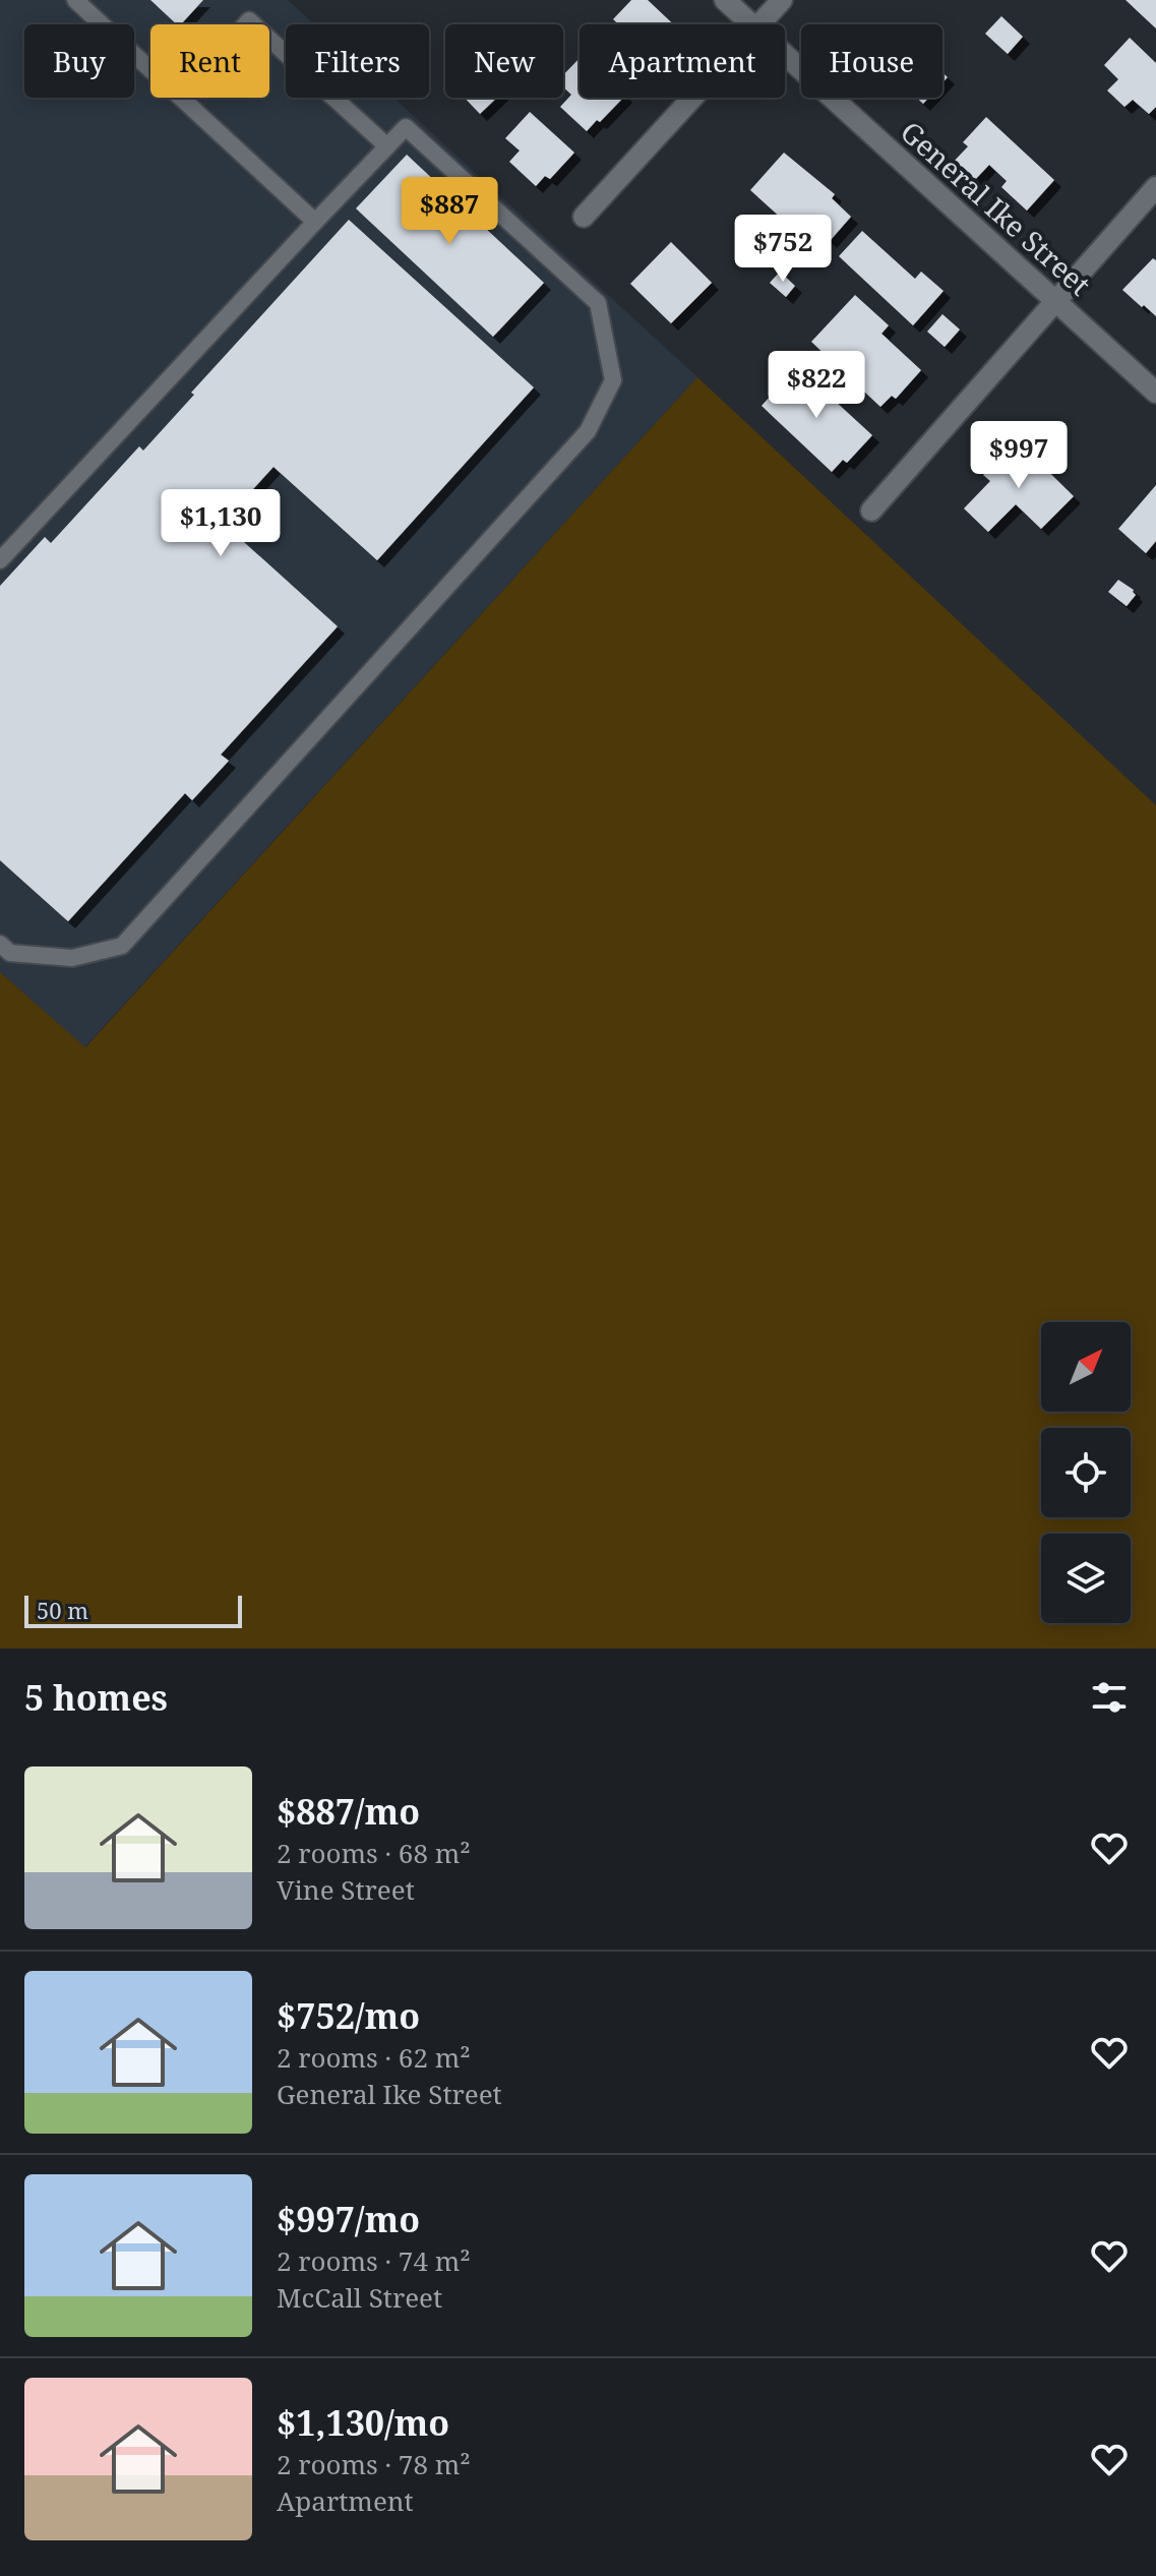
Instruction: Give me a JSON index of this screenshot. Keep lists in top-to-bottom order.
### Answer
{
  "streets": {
    "street": ["General Ike Street"]
  },
  "scale_bar": "50 m",
  "north": "top right",
  "page": {
    "chip": [
      "Buy",
      "Rent",
      "Filters",
      "New",
      "Apartment",
      "House"
    ],
    "price": [
      "$887",
      "$752",
      "$822",
      "$997",
      "$1,130"
    ],
    "scale": "50 m",
    "heading": "5 homes",
    "list": [
      {
        "name": "$887/mo",
        "note": "2 rooms · 68 m² · Vine Street"
      },
      {
        "name": "$752/mo",
        "note": "2 rooms · 62 m² · General Ike Street"
      },
      {
        "name": "$997/mo",
        "note": "2 rooms · 74 m² · McCall Street"
      },
      {
        "name": "$1,130/mo",
        "note": "2 rooms · 78 m² · Apartment"
      }
    ]
  }
}
